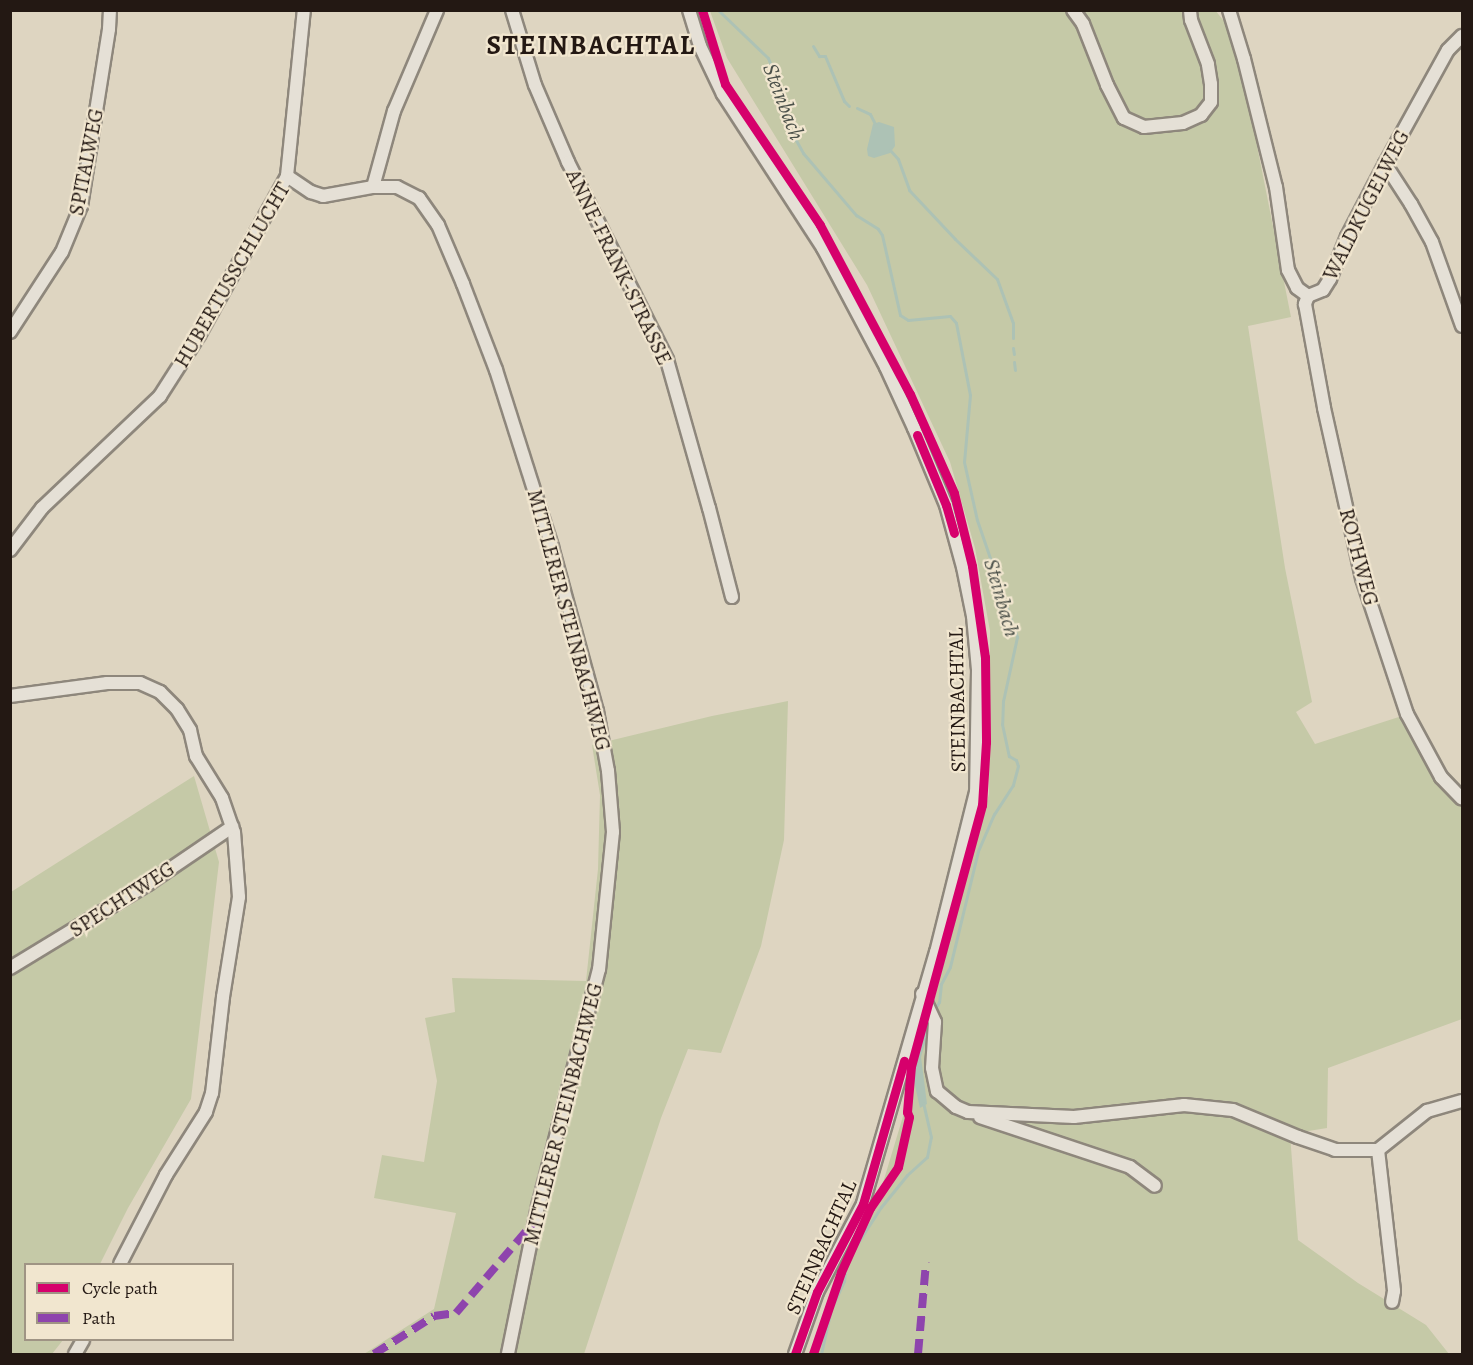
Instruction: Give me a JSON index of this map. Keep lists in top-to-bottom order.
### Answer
{
  "streets": {
    "street": [
      "SPITALWEG",
      "WALDKUGELWEG",
      "ANNE-FRANK-STRASSE",
      "HUBERTUSSCHLUCHT",
      "ROTHWEG",
      "MITTLERER STEINBACHWEG",
      "STEINBACHTAL",
      "SPECHTWEG"
    ]
  },
  "crossings": [
    ["WALDKUGELWEG", "ROTHWEG"],
    ["HUBERTUSSCHLUCHT", "MITTLERER STEINBACHWEG"]
  ],
  "districts": ["STEINBACHTAL"],
  "water": ["Steinbach"],
  "legend": ["Cycle path", "Path"]
}
